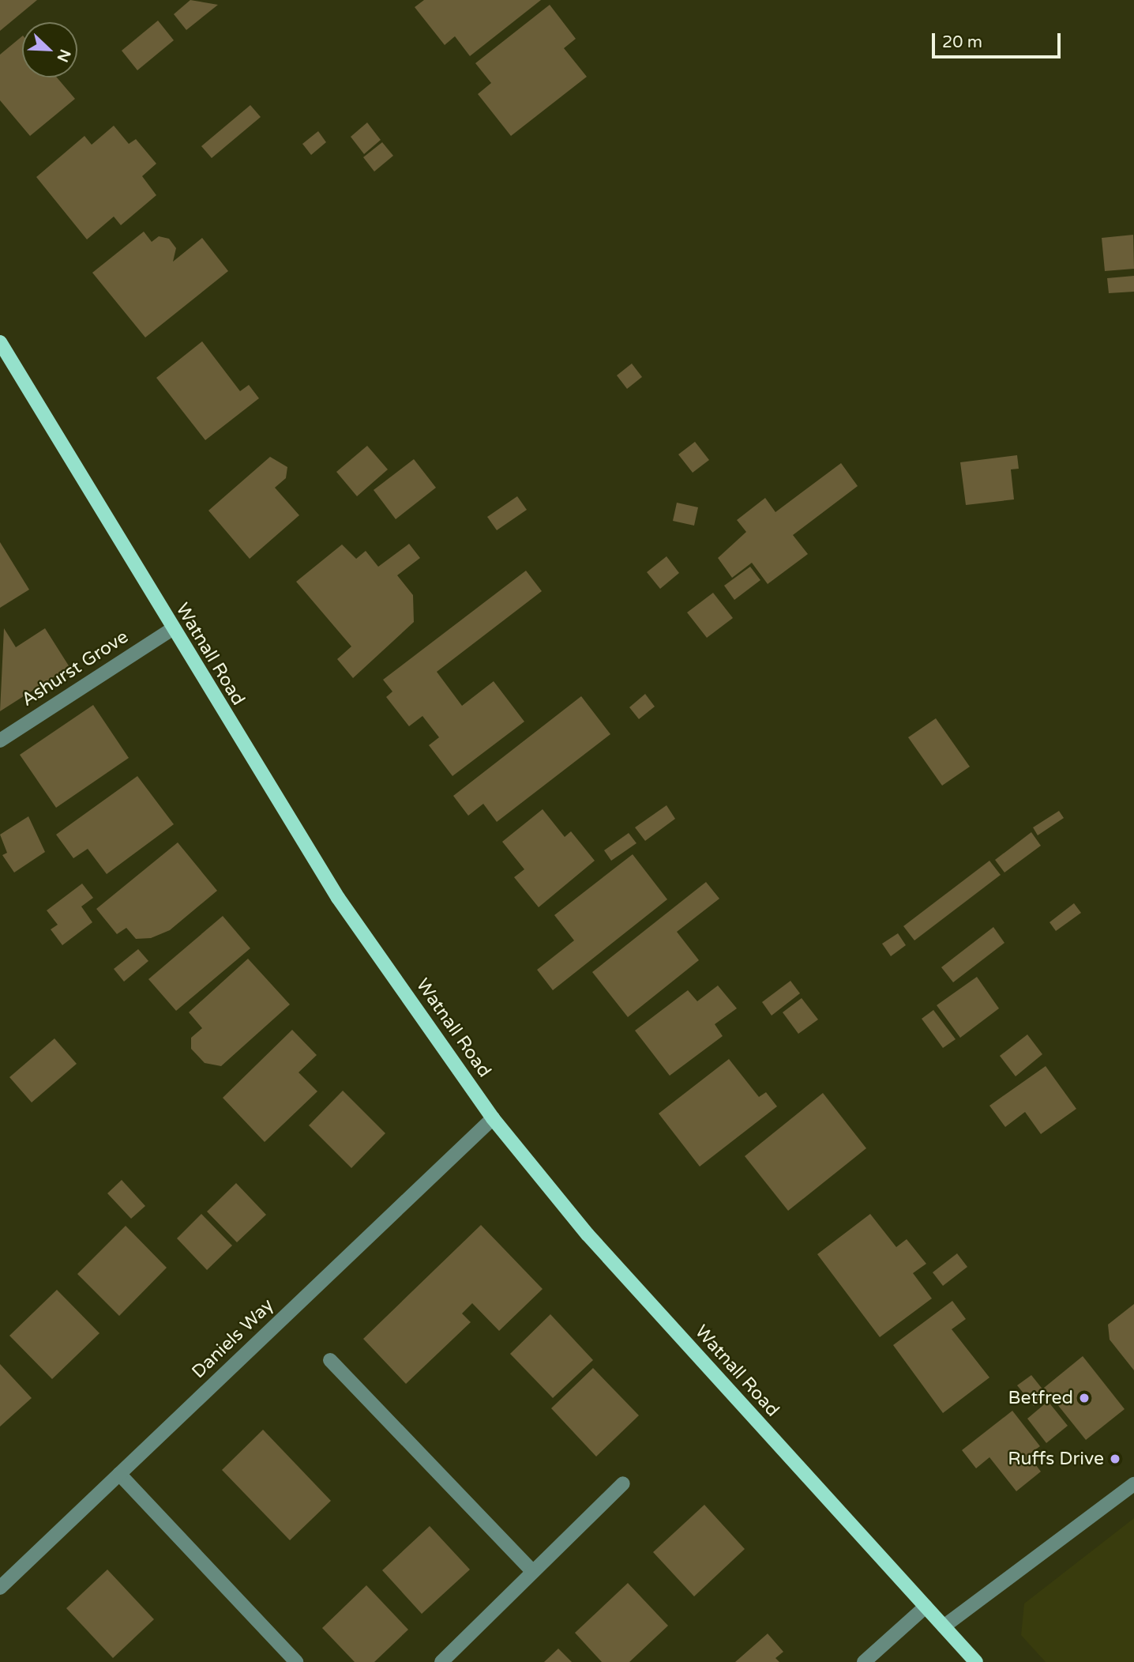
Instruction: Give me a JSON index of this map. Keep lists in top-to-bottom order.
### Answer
{
  "streets": {
    "main road": ["Watnall Road"],
    "street": ["Ashurst Grove", "Daniels Way"]
  },
  "crossings": [
    ["Watnall Road", "Ashurst Grove"],
    ["Watnall Road", "Daniels Way"]
  ],
  "places": ["Betfred", "Ruffs Drive"],
  "scale_bar": "20 m",
  "north": "bottom right"
}
